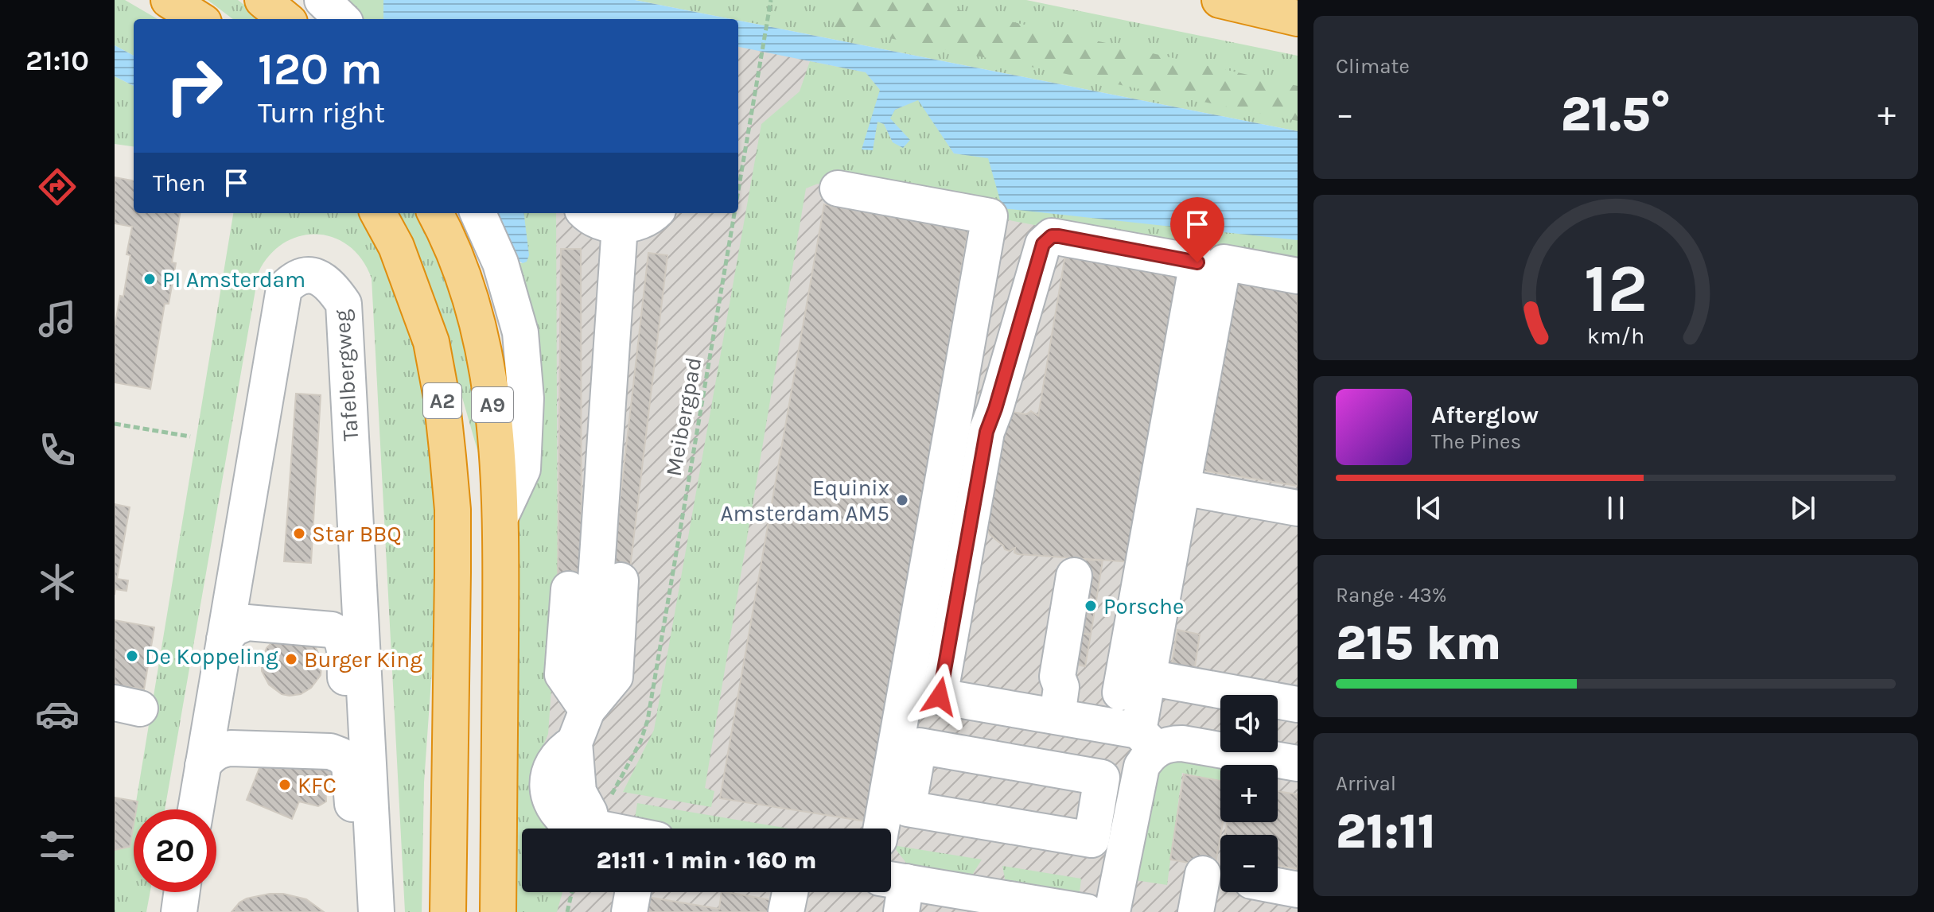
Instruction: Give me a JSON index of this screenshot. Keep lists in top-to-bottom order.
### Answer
{
  "streets": {
    "highway": ["A2", "A9"],
    "street": ["Tafelbergweg"],
    "path": ["Meibergpad"]
  },
  "places": [
    "PI Amsterdam",
    "Equinix Amsterdam AM5",
    "Star BBQ",
    "Porsche",
    "De Koppeling",
    "Burger King",
    "KFC"
  ],
  "page": {
    "tabs": "21:10",
    "tile": [
      "Climate",
      ["Range · 43%", "215 km"],
      ["Arrival", "21:11"]
    ],
    "turn": ["120 m", "Turn right"],
    "heat": ["−", "21.5°", "+"],
    "then": "Then",
    "song": ["Afterglow", "The Pines"],
    "map_buttons": ["+", "−"],
    "limit": "20",
    "trip": "21:11 · 1 min · 160 m",
    "gauge": ["12", "km/h"]
  }
}
